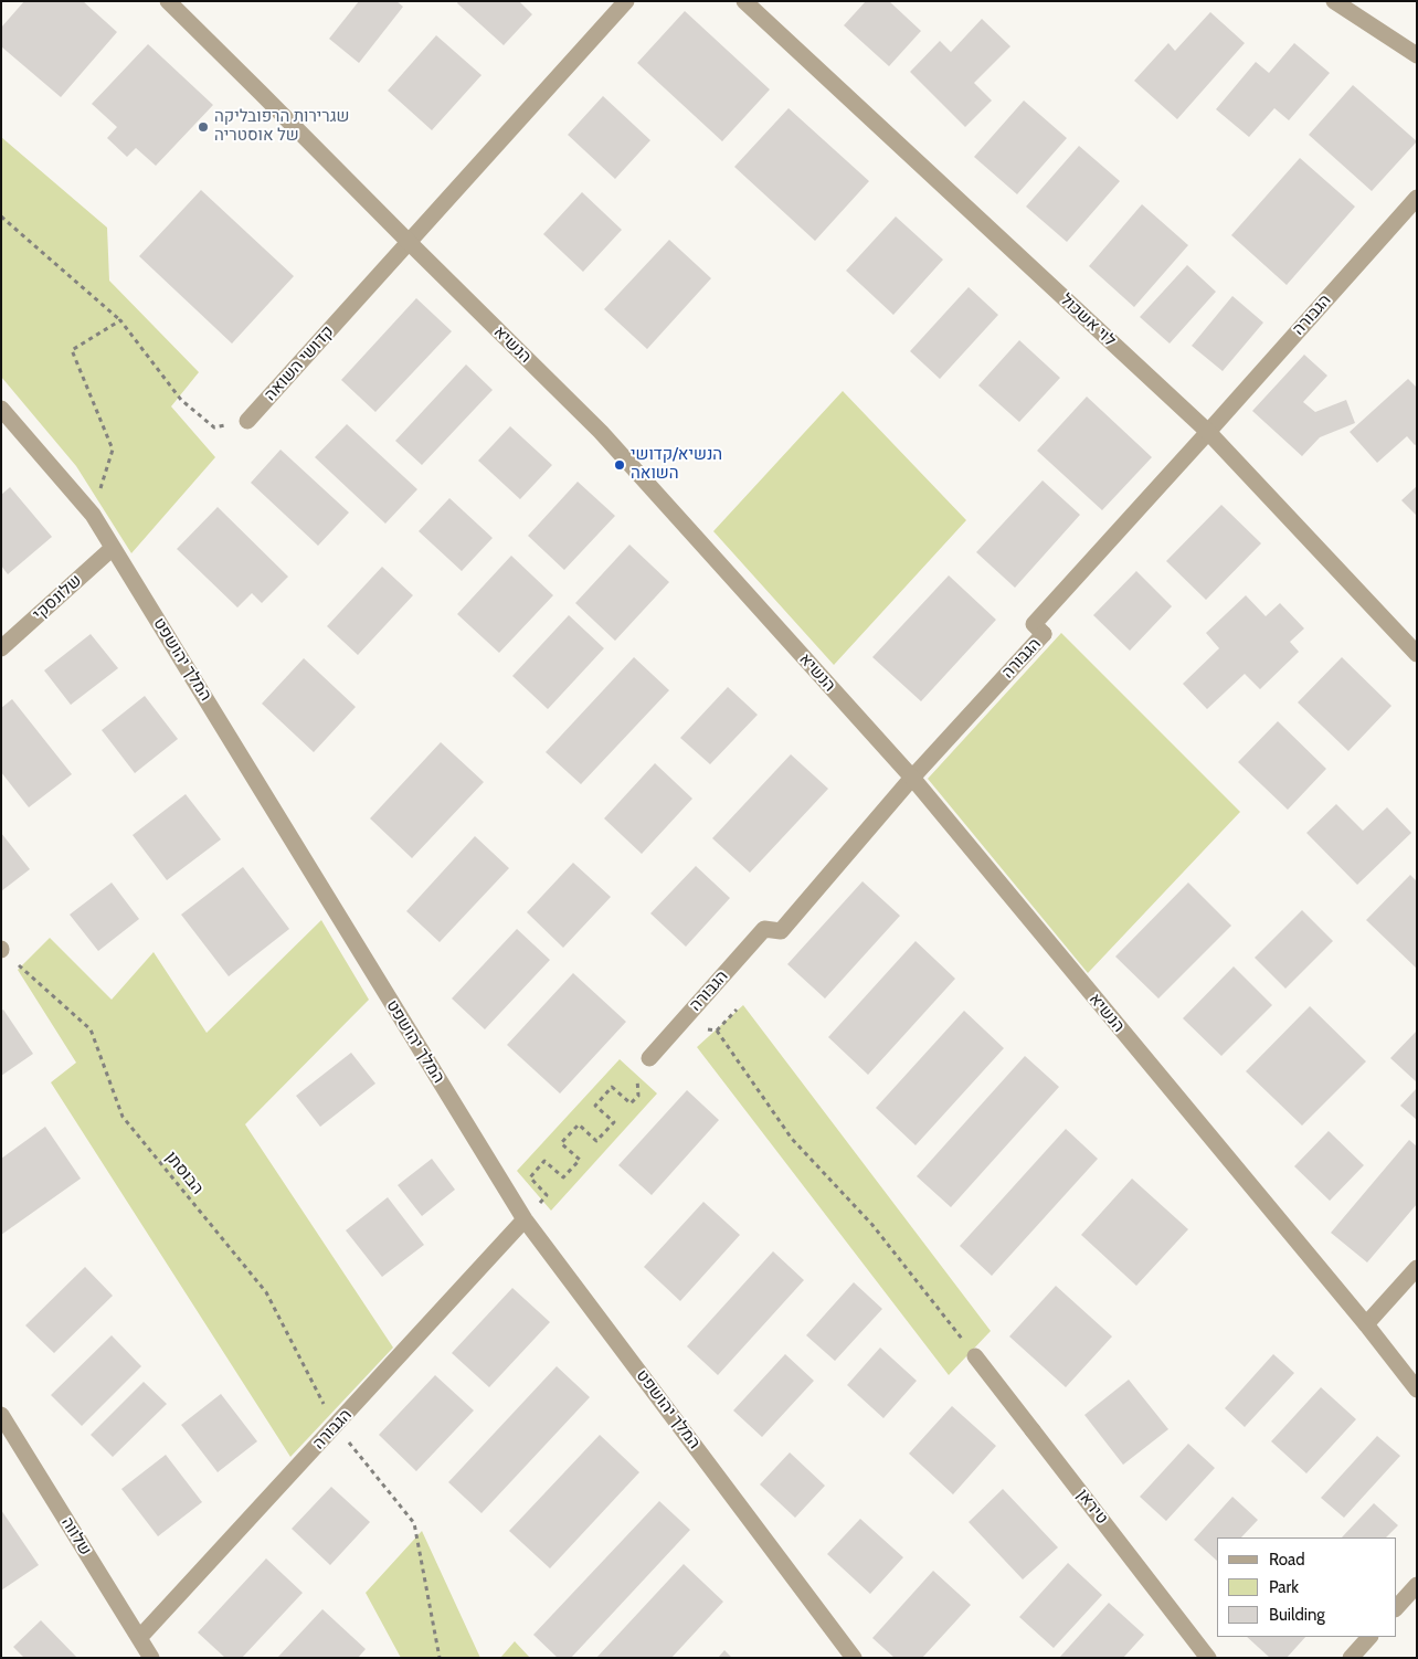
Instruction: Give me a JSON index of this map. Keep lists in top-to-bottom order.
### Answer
{
  "streets": {
    "street": [
      "הגבורה",
      "לוי אשכול",
      "הנשיא",
      "קדושי השואה",
      "שלונסקי",
      "המלך יהושפט",
      "טיראן",
      "שלווה"
    ],
    "path": ["הבוסתן"]
  },
  "crossings": [
    ["הגבורה", "לוי אשכול"],
    ["הגבורה", "הנשיא"],
    ["הגבורה", "המלך יהושפט"],
    ["הגבורה", "הבוסתן"],
    ["הגבורה", "שלווה"],
    ["הנשיא", "קדושי השואה"],
    ["שלונסקי", "המלך יהושפט"]
  ],
  "places": ["שגרירות הרפובליקה של אוסטריה", "הנשיא/קדושי השואה"],
  "legend": ["Road", "Park", "Building"]
}
